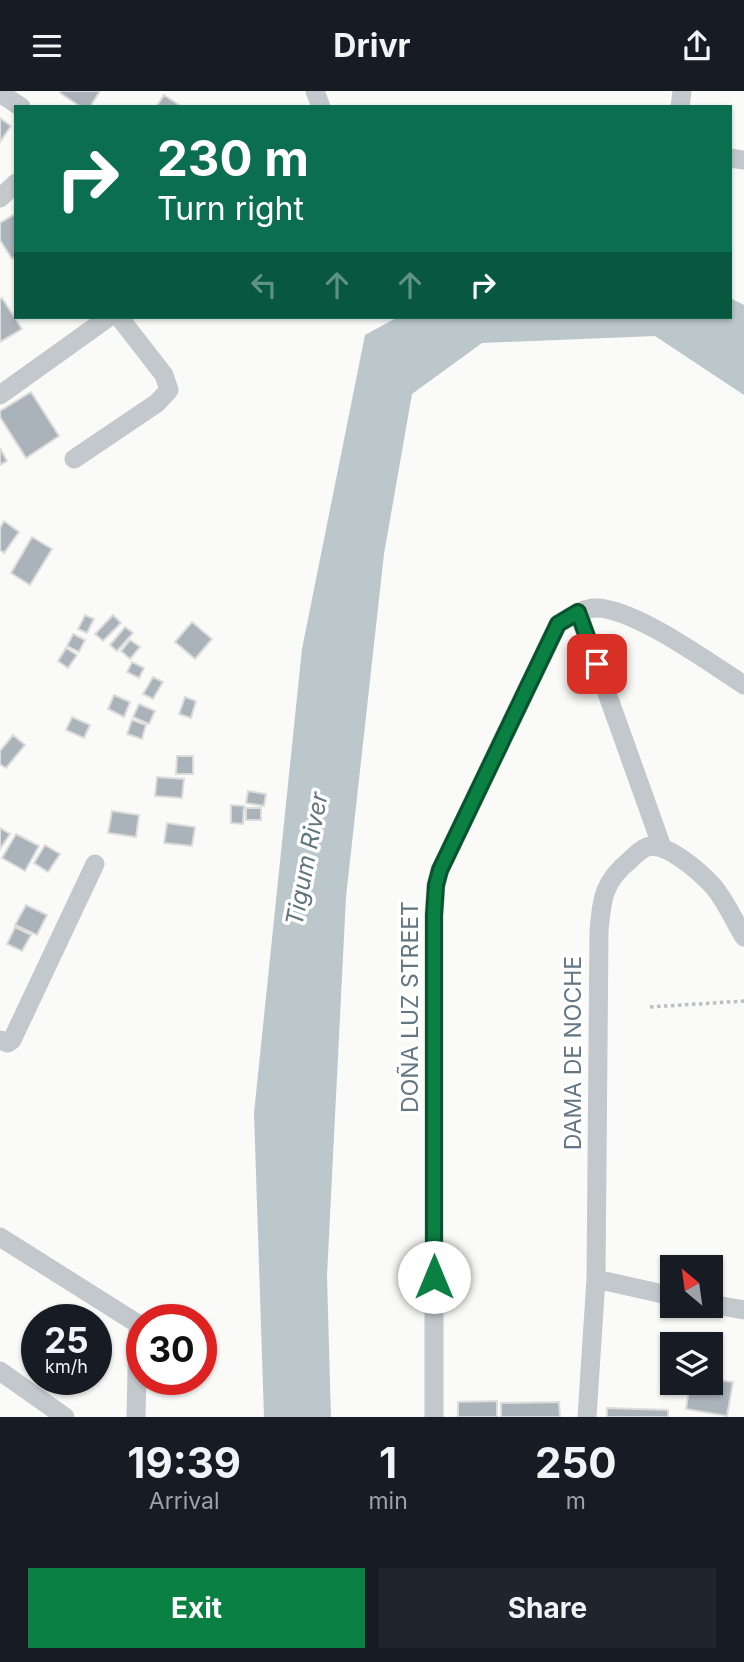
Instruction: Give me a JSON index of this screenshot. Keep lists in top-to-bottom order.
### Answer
{
  "streets": {
    "street": ["DOÑA LUZ STREET", "DAMA DE NOCHE"]
  },
  "water": ["Tigum River"],
  "north": "top left",
  "page": {
    "header": "Drivr",
    "turn": ["230 m", "Turn right"],
    "speed": "25 km/h",
    "limit": "30",
    "eta": [
      "19:39",
      "Arrival",
      "1",
      "min",
      "250",
      "m"
    ],
    "buttons": ["Exit", "Share"]
  }
}
